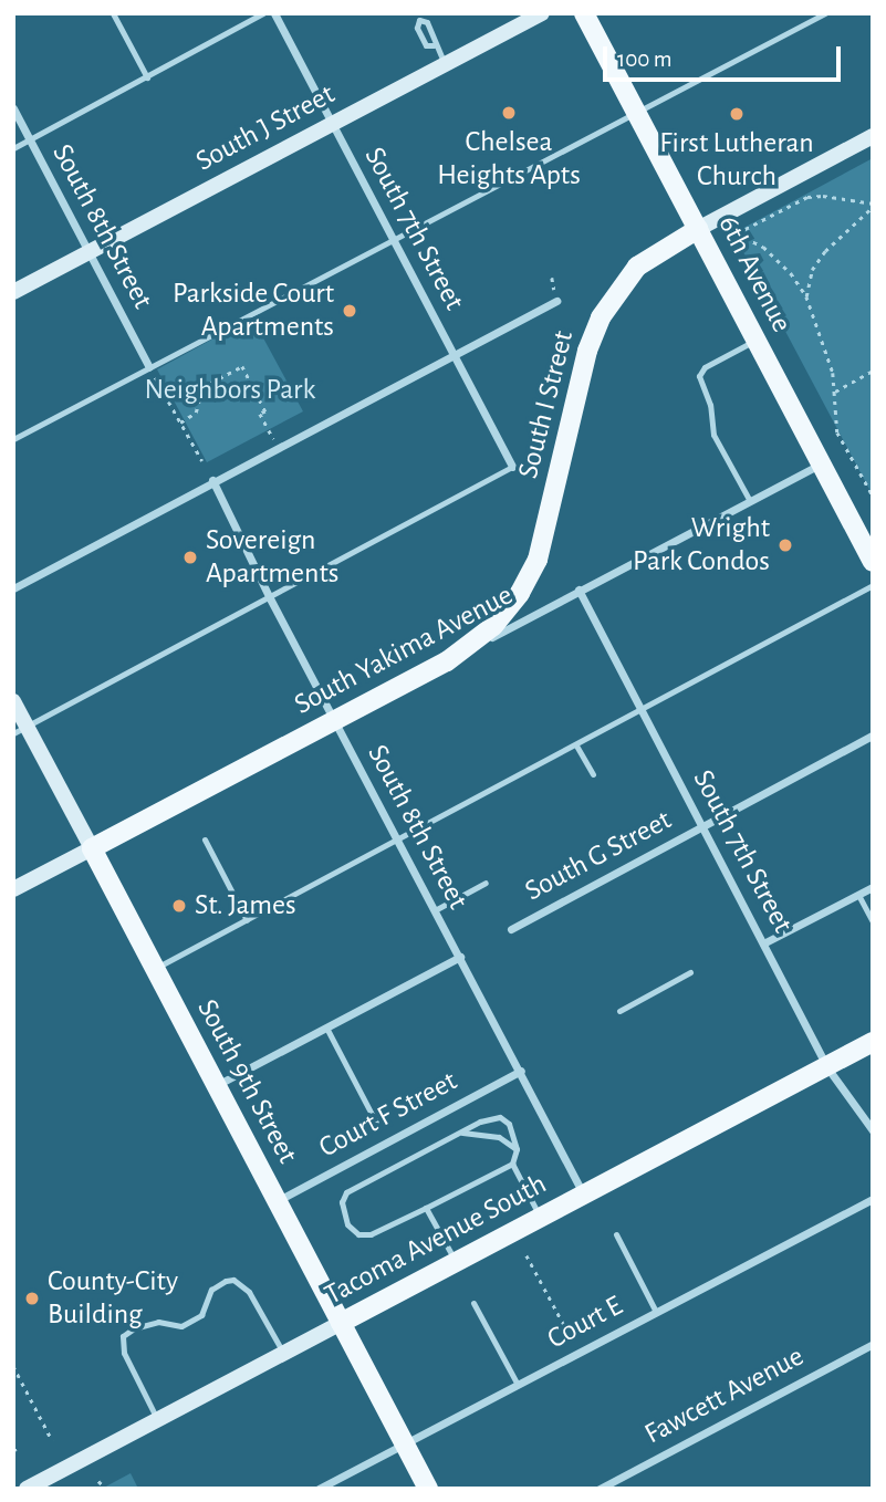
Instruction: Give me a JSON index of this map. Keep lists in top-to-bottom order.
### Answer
{
  "streets": {
    "main road": [
      "South J Street",
      "6th Avenue",
      "South I Street",
      "South Yakima Avenue",
      "South 9th Street",
      "Tacoma Avenue South"
    ],
    "street": [
      "South 8th Street",
      "South 7th Street",
      "South G Street",
      "Court F Street",
      "Court E",
      "Fawcett Avenue"
    ]
  },
  "crossings": [
    ["South J Street", "South 8th Street"],
    ["South J Street", "South 7th Street"],
    ["South 8th Street", "South I Street"],
    ["South 8th Street", "South Yakima Avenue"],
    ["South 8th Street", "Court F Street"],
    ["South 8th Street", "Tacoma Avenue South"],
    ["South 7th Street", "South I Street"],
    ["South 7th Street", "South Yakima Avenue"],
    ["South 7th Street", "South G Street"],
    ["South 7th Street", "Tacoma Avenue South"],
    ["6th Avenue", "South I Street"],
    ["6th Avenue", "South Yakima Avenue"],
    ["South I Street", "South Yakima Avenue"],
    ["South Yakima Avenue", "South 9th Street"],
    ["South 9th Street", "Court F Street"],
    ["South 9th Street", "Tacoma Avenue South"],
    ["South 9th Street", "Court E"]
  ],
  "parks": ["Neighbors Park"],
  "places": [
    "Chelsea Heights Apts",
    "First Lutheran Church",
    "Parkside Court Apartments",
    "Wright Park Condos",
    "Sovereign Apartments",
    "St. James",
    "County-City Building"
  ],
  "scale_bar": "100 m"
}
